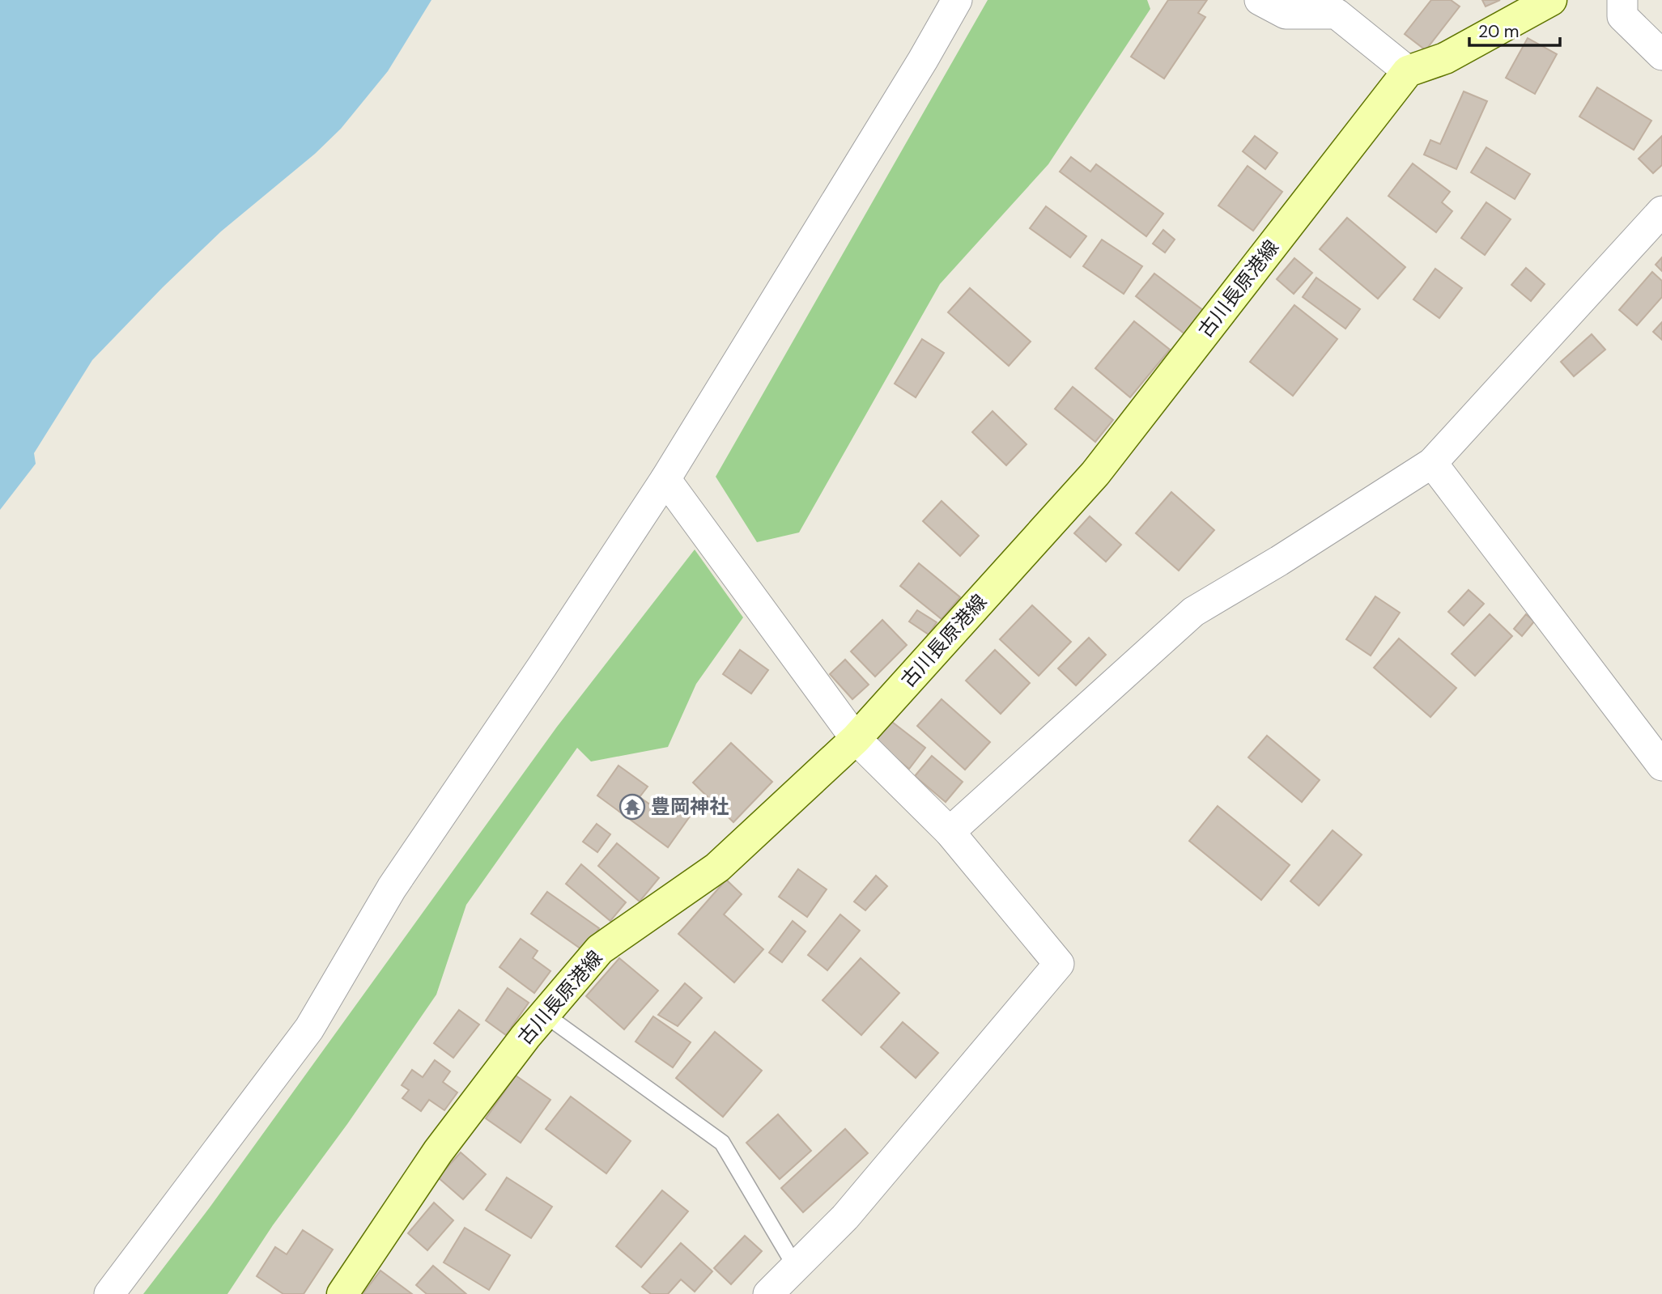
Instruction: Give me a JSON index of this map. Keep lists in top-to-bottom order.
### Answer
{
  "streets": {
    "main road": ["古川長原港線"]
  },
  "places": {
    "temple": ["豊岡神社"]
  },
  "scale_bar": "20 m"
}
